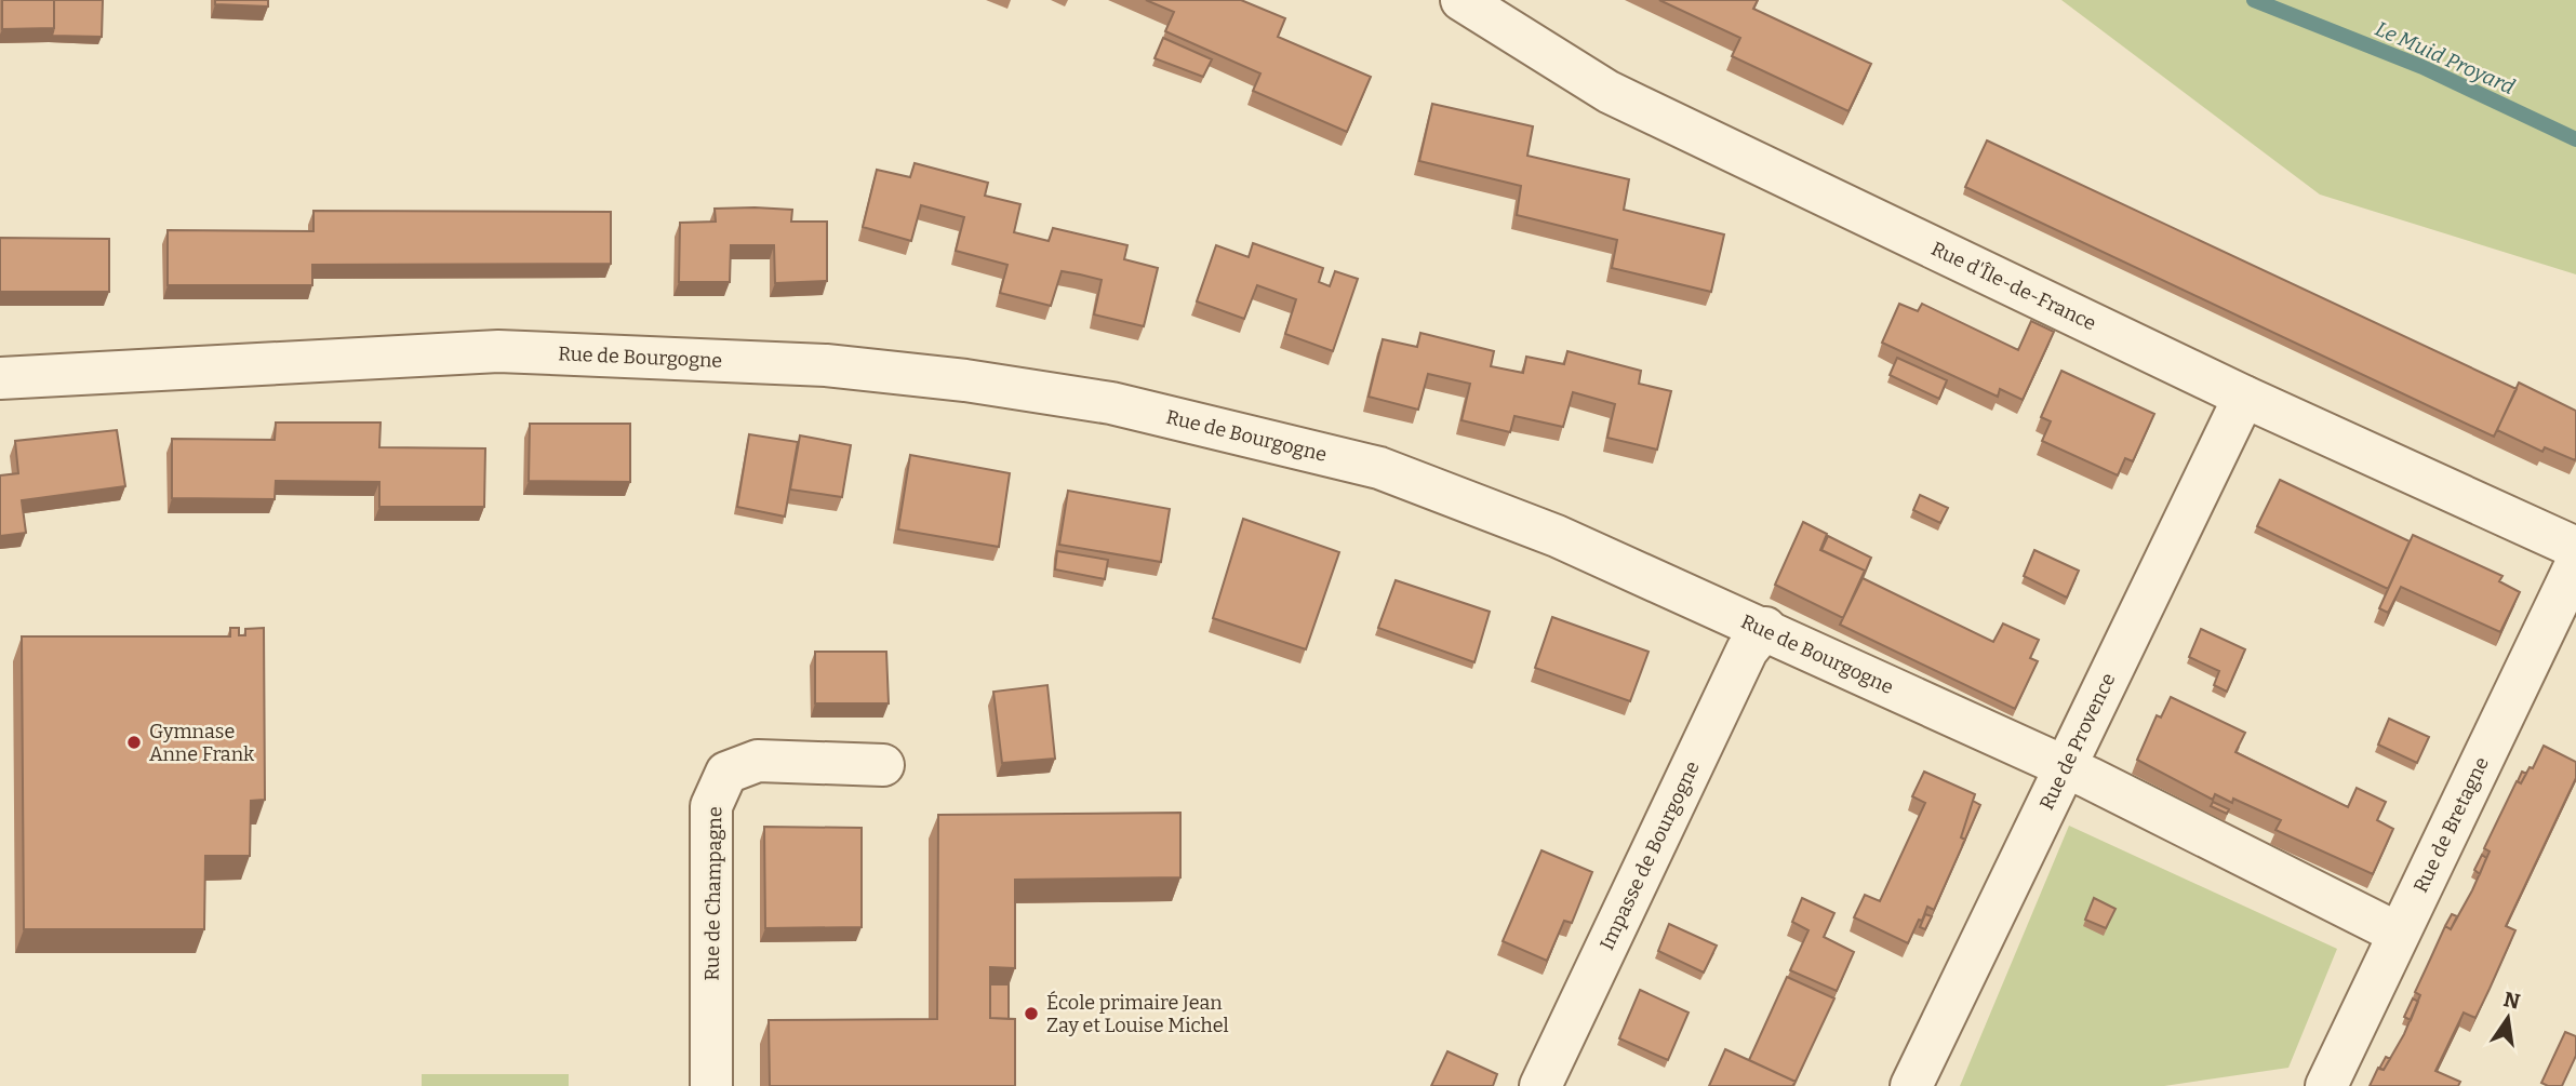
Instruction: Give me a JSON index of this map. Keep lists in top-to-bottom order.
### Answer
{
  "streets": {
    "street": [
      "Rue d'Île-de-France",
      "Rue de Bourgogne",
      "Rue de Provence",
      "Rue de Bretagne",
      "Impasse de Bourgogne",
      "Rue de Champagne"
    ]
  },
  "crossings": [
    ["Rue d'Île-de-France", "Rue de Provence"],
    ["Rue de Bourgogne", "Rue de Provence"],
    ["Rue de Bourgogne", "Rue de Bretagne"],
    ["Rue de Bourgogne", "Impasse de Bourgogne"]
  ],
  "water": ["Le Muid Proyard"],
  "places": ["Gymnase Anne Frank", "École primaire Jean Zay et Louise Michel"],
  "north": "top"
}
